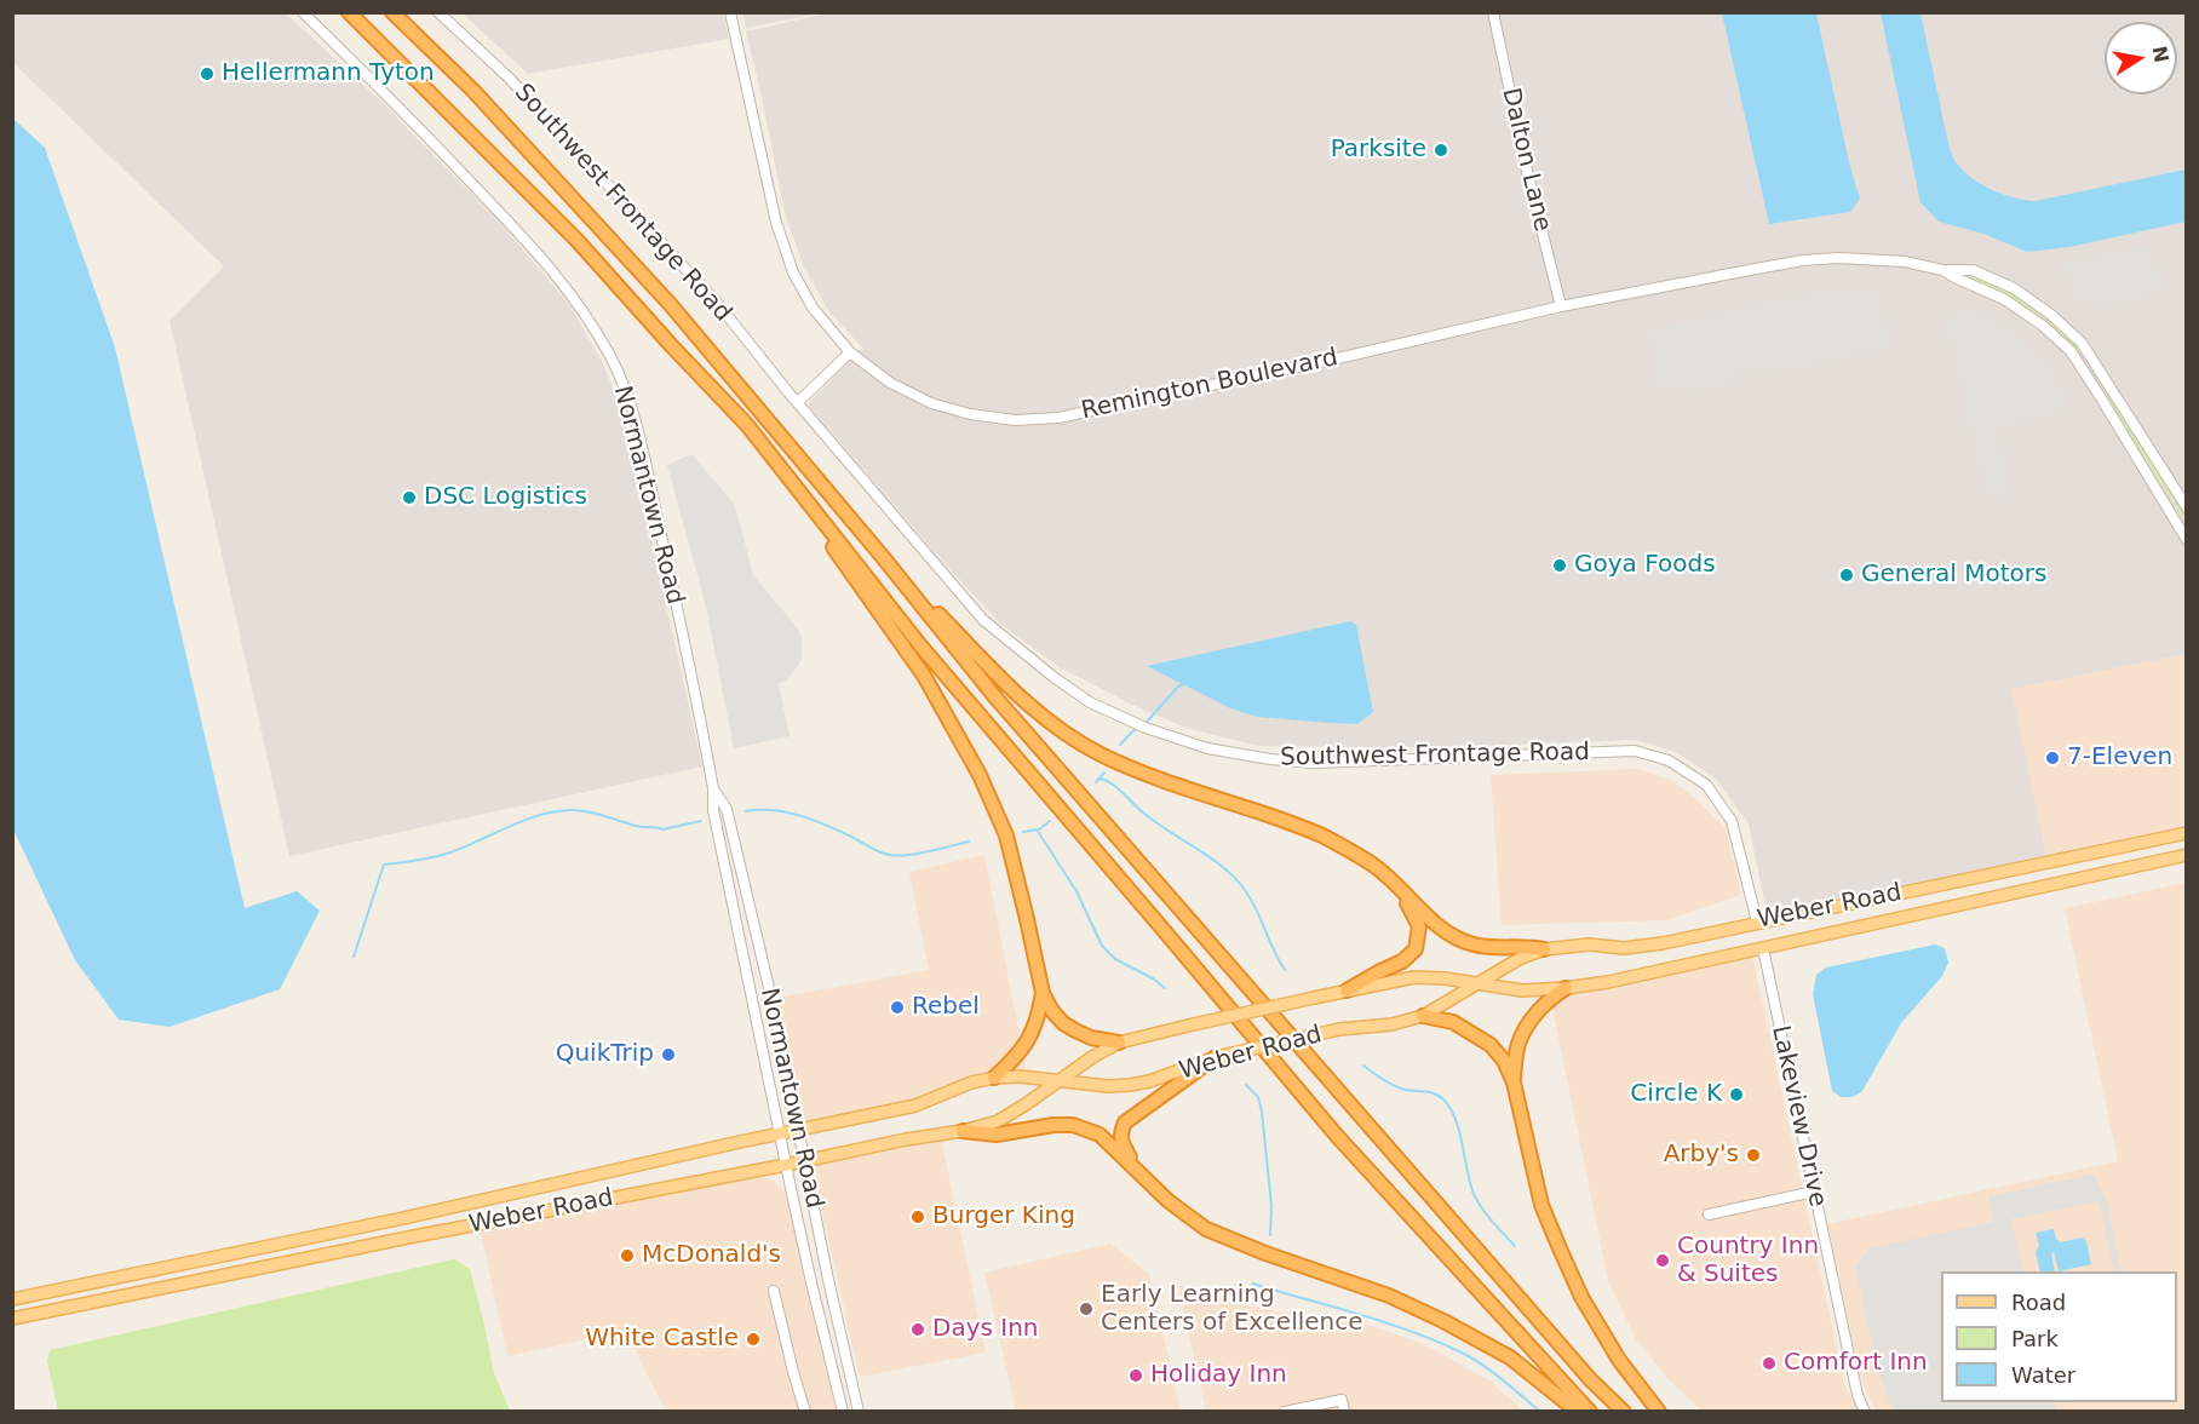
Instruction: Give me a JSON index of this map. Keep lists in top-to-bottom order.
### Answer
{
  "streets": {
    "main road": ["Weber Road"],
    "street": [
      "Dalton Lane",
      "Southwest Frontage Road",
      "Remington Boulevard",
      "Normantown Road",
      "Lakeview Drive"
    ]
  },
  "crossings": [
    ["Dalton Lane", "Remington Boulevard"],
    ["Southwest Frontage Road", "Weber Road"],
    ["Normantown Road", "Weber Road"],
    ["Weber Road", "Lakeview Drive"]
  ],
  "places": [
    "Hellermann Tyton",
    "Parksite",
    "DSC Logistics",
    "Goya Foods",
    "General Motors",
    "7-Eleven",
    "Rebel",
    "QuikTrip",
    "Circle K",
    "Arby's",
    "Burger King",
    "McDonald's",
    "Country Inn & Suites",
    "Early Learning Centers of Excellence",
    "Days Inn",
    "White Castle",
    "Comfort Inn",
    "Holiday Inn"
  ],
  "legend": ["Road", "Park", "Water"],
  "north": "right"
}
